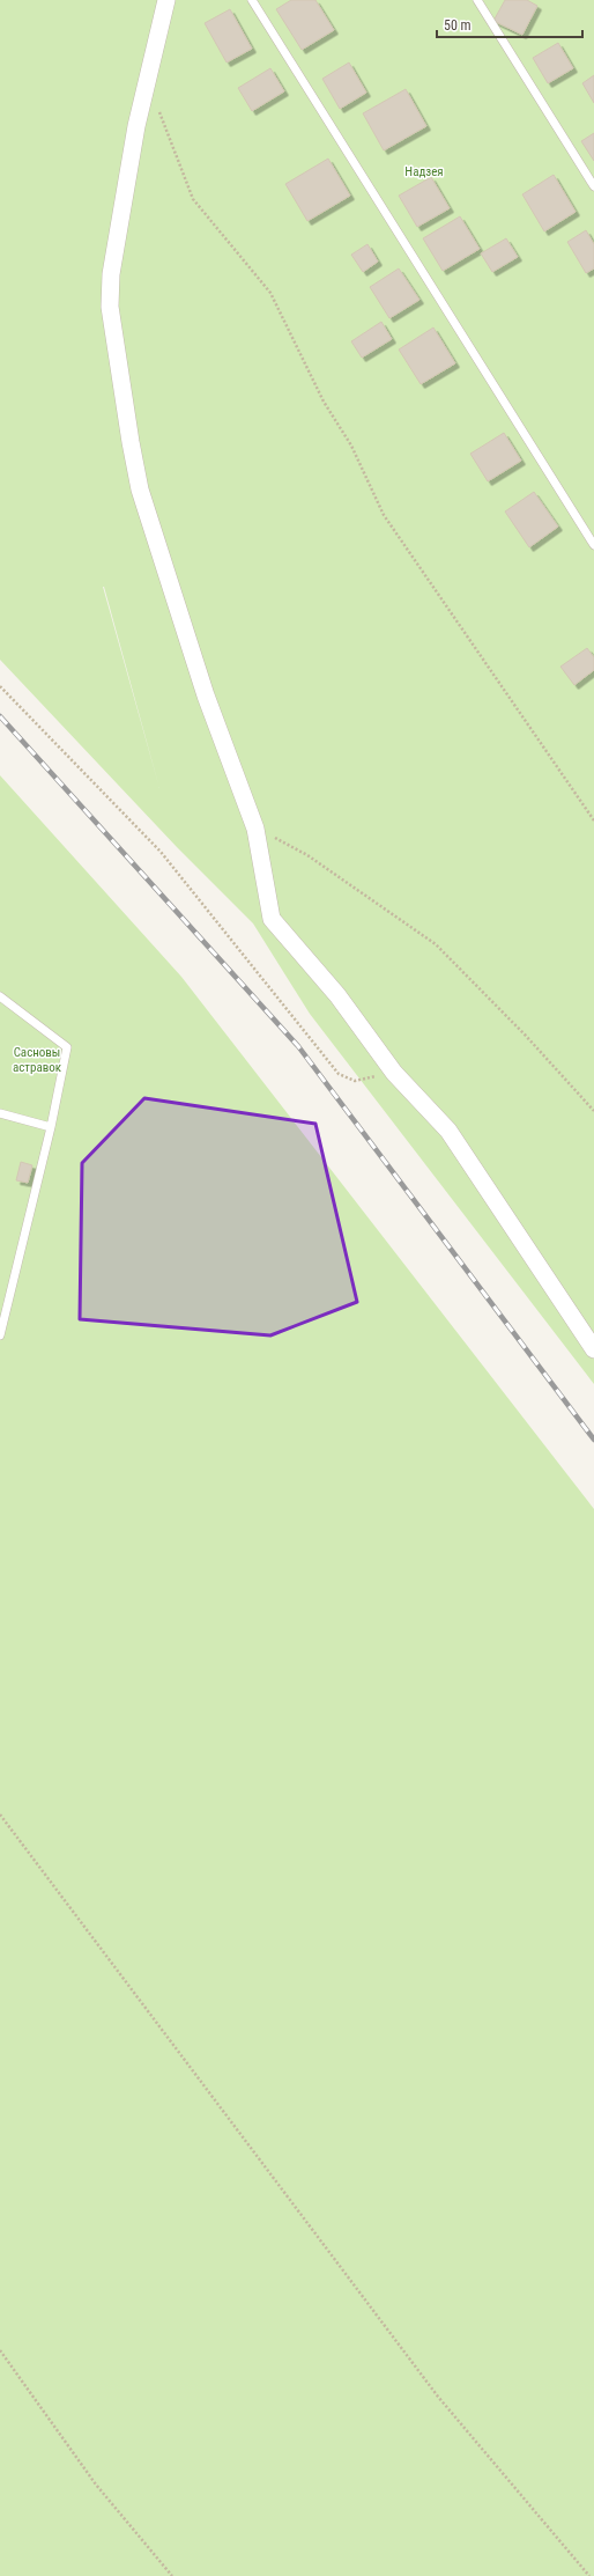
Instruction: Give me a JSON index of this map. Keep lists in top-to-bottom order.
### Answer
{
  "parks": ["Надзея", "Сасновы астравок"],
  "scale_bar": "50 m"
}
